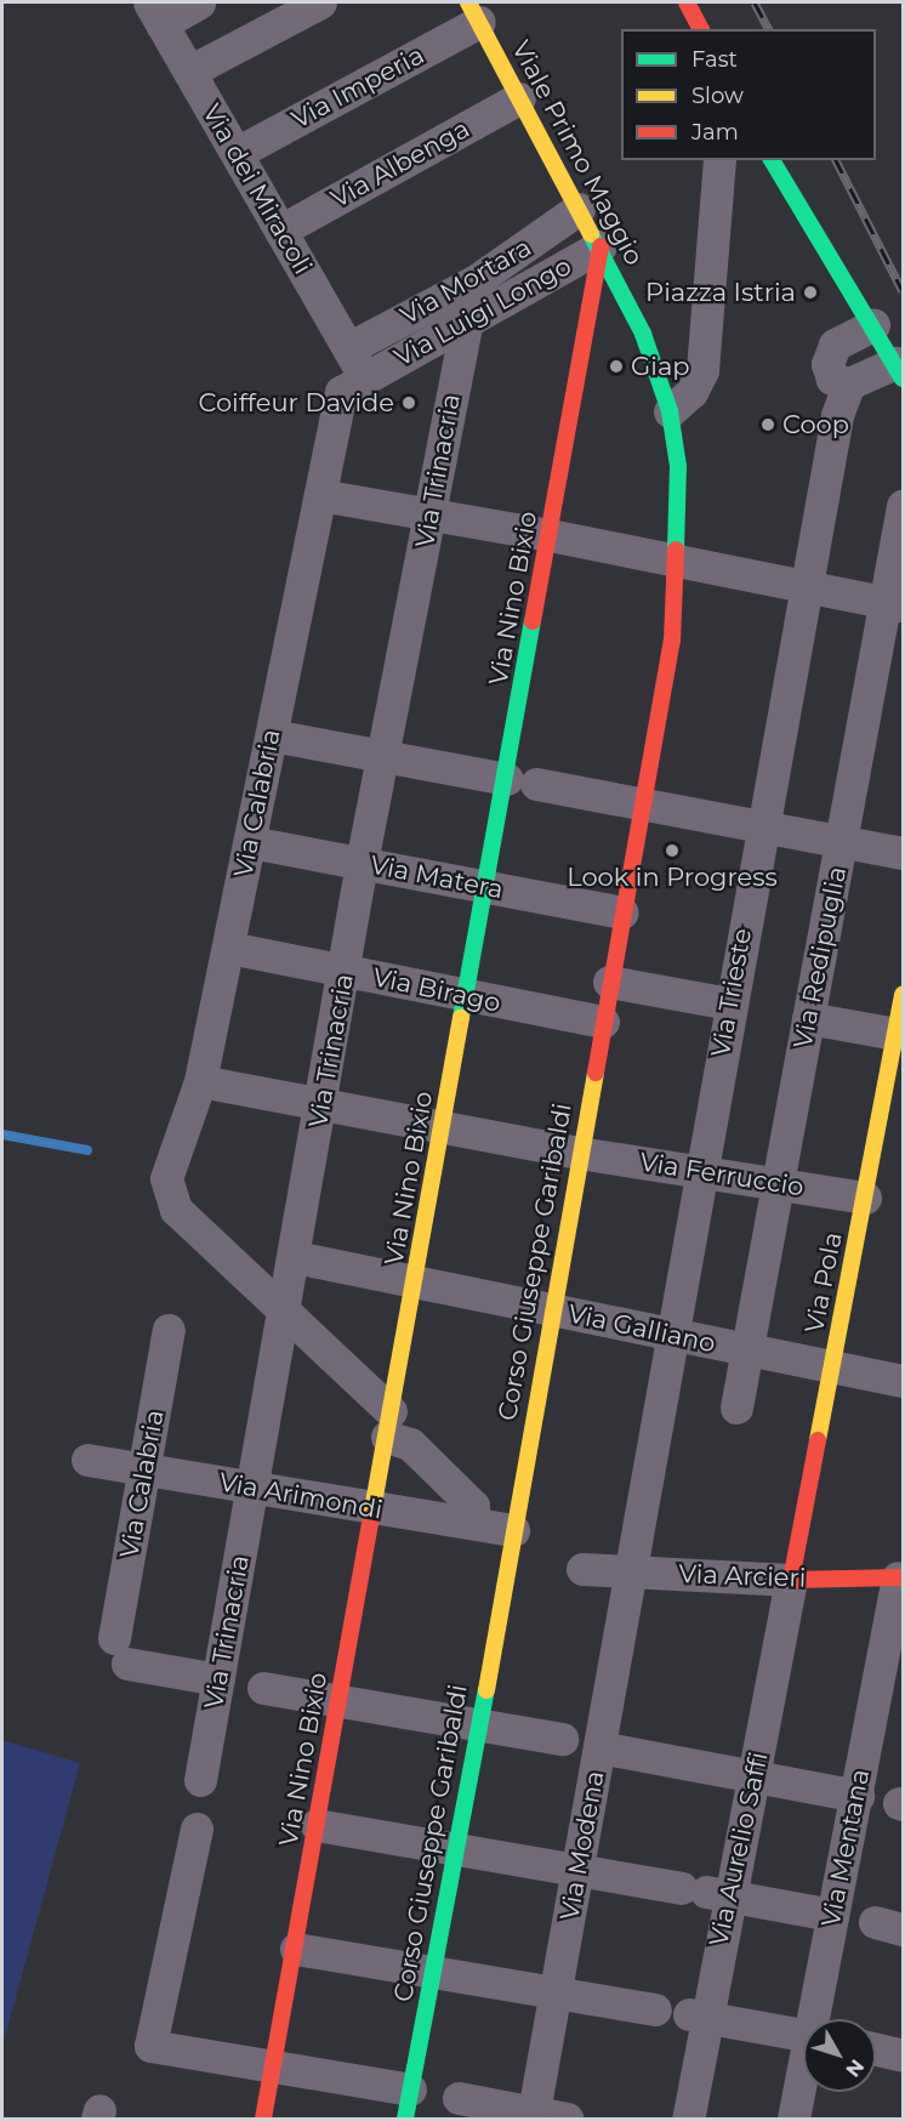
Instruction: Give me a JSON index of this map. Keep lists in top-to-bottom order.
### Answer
{
  "streets": {
    "street": [
      "Via Imperia",
      "Viale Primo Maggio",
      "Via Albenga",
      "Via dei Miracoli",
      "Via Mortara",
      "Via Luigi Longo",
      "Via Trinacria",
      "Via Nino Bixio",
      "Via Calabria",
      "Via Matera",
      "Via Redipuglia",
      "Via Birago",
      "Via Trieste",
      "Via Ferruccio",
      "Corso Giuseppe Garibaldi",
      "Via Pola",
      "Via Galliano",
      "Via Arimondi",
      "Via Arcieri",
      "Via Modena",
      "Via Mentana",
      "Via Aurelio Saffi"
    ]
  },
  "crossings": [
    ["Via Imperia", "Viale Primo Maggio"],
    ["Via Imperia", "Via dei Miracoli"],
    ["Viale Primo Maggio", "Via Albenga"],
    ["Viale Primo Maggio", "Via Mortara"],
    ["Viale Primo Maggio", "Via Luigi Longo"],
    ["Viale Primo Maggio", "Via Nino Bixio"],
    ["Viale Primo Maggio", "Corso Giuseppe Garibaldi"],
    ["Via Albenga", "Via dei Miracoli"],
    ["Via dei Miracoli", "Via Mortara"],
    ["Via dei Miracoli", "Via Luigi Longo"],
    ["Via dei Miracoli", "Via Calabria"],
    ["Via Mortara", "Via Trinacria"],
    ["Via Luigi Longo", "Via Trinacria"],
    ["Via Luigi Longo", "Via Nino Bixio"],
    ["Via Luigi Longo", "Via Calabria"],
    ["Via Trinacria", "Via Calabria"],
    ["Via Trinacria", "Via Matera"],
    ["Via Trinacria", "Via Birago"],
    ["Via Trinacria", "Via Ferruccio"],
    ["Via Trinacria", "Via Galliano"],
    ["Via Trinacria", "Via Arimondi"],
    ["Via Nino Bixio", "Via Matera"],
    ["Via Nino Bixio", "Via Birago"],
    ["Via Nino Bixio", "Via Ferruccio"],
    ["Via Nino Bixio", "Via Galliano"],
    ["Via Nino Bixio", "Via Arimondi"],
    ["Via Calabria", "Via Matera"],
    ["Via Calabria", "Via Birago"],
    ["Via Calabria", "Via Ferruccio"],
    ["Via Calabria", "Via Arimondi"],
    ["Via Matera", "Corso Giuseppe Garibaldi"],
    ["Via Redipuglia", "Via Ferruccio"],
    ["Via Redipuglia", "Via Galliano"],
    ["Via Birago", "Corso Giuseppe Garibaldi"],
    ["Via Trieste", "Via Ferruccio"],
    ["Via Trieste", "Via Galliano"],
    ["Via Trieste", "Via Arcieri"],
    ["Via Trieste", "Via Modena"],
    ["Via Ferruccio", "Corso Giuseppe Garibaldi"],
    ["Via Ferruccio", "Via Pola"],
    ["Corso Giuseppe Garibaldi", "Via Galliano"],
    ["Corso Giuseppe Garibaldi", "Via Arimondi"],
    ["Via Pola", "Via Galliano"],
    ["Via Pola", "Via Arcieri"],
    ["Via Pola", "Via Aurelio Saffi"],
    ["Via Arcieri", "Via Modena"],
    ["Via Arcieri", "Via Mentana"],
    ["Via Arcieri", "Via Aurelio Saffi"]
  ],
  "places": [
    "Piazza Istria",
    "Giap",
    "Coiffeur Davide",
    "Coop",
    "Look in Progress"
  ],
  "legend": ["Fast", "Slow", "Jam"],
  "north": "bottom right"
}
